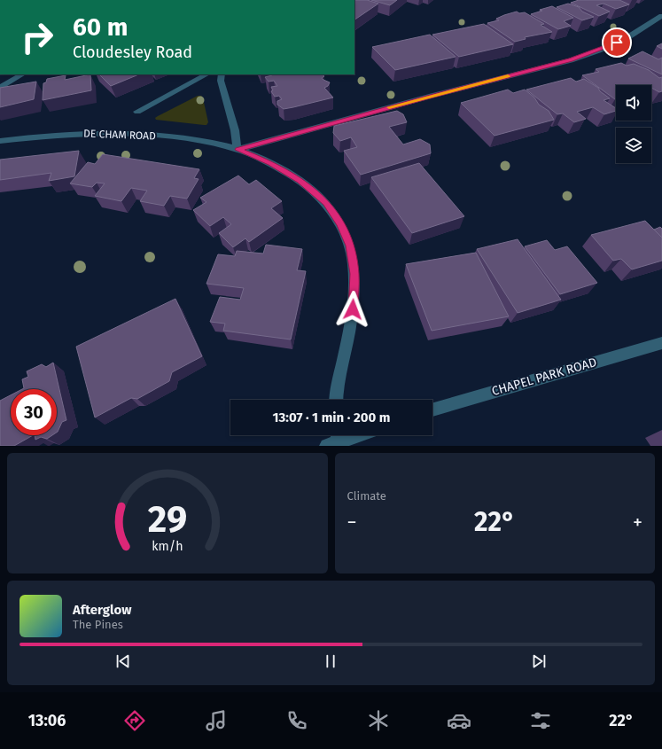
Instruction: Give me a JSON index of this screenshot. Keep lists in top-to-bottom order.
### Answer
{
  "streets": {
    "street": ["DE CHAM ROAD", "CHAPEL PARK ROAD"]
  },
  "page": {
    "turn": ["60 m", "Cloudesley Road"],
    "limit": "30",
    "trip": "13:07 · 1 min · 200 m",
    "tile": "Climate",
    "heat": ["−", "22°", "+"],
    "song": ["Afterglow", "The Pines"],
    "tabs": ["13:06", "22°"],
    "gauge": ["29", "km/h"]
  }
}
